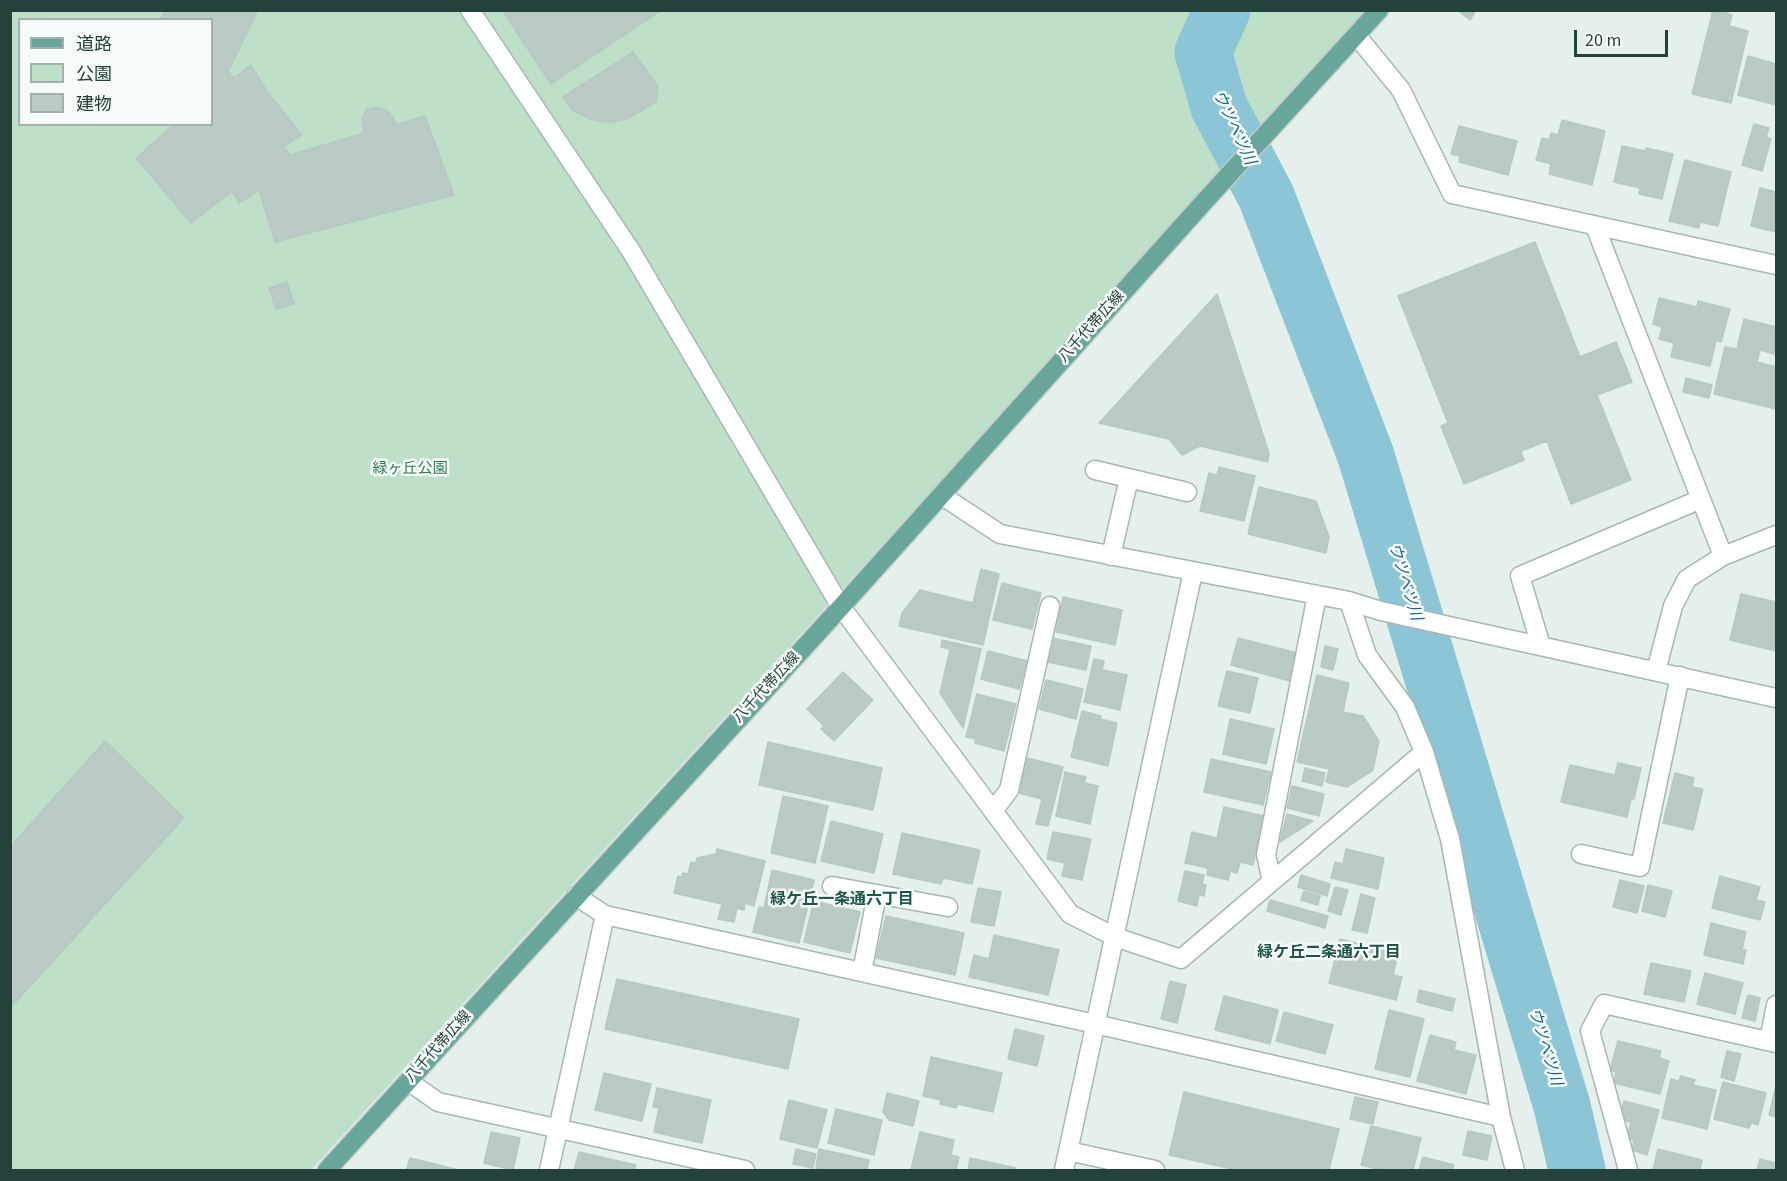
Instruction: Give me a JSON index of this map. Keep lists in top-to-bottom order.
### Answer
{
  "streets": {
    "main road": ["八千代帯広線"]
  },
  "districts": ["緑ケ丘一条通六丁目", "緑ケ丘二条通六丁目"],
  "water": ["ウツベツ川"],
  "parks": ["緑ヶ丘公園"],
  "legend": ["道路", "公園", "建物"],
  "scale_bar": "20 m"
}
